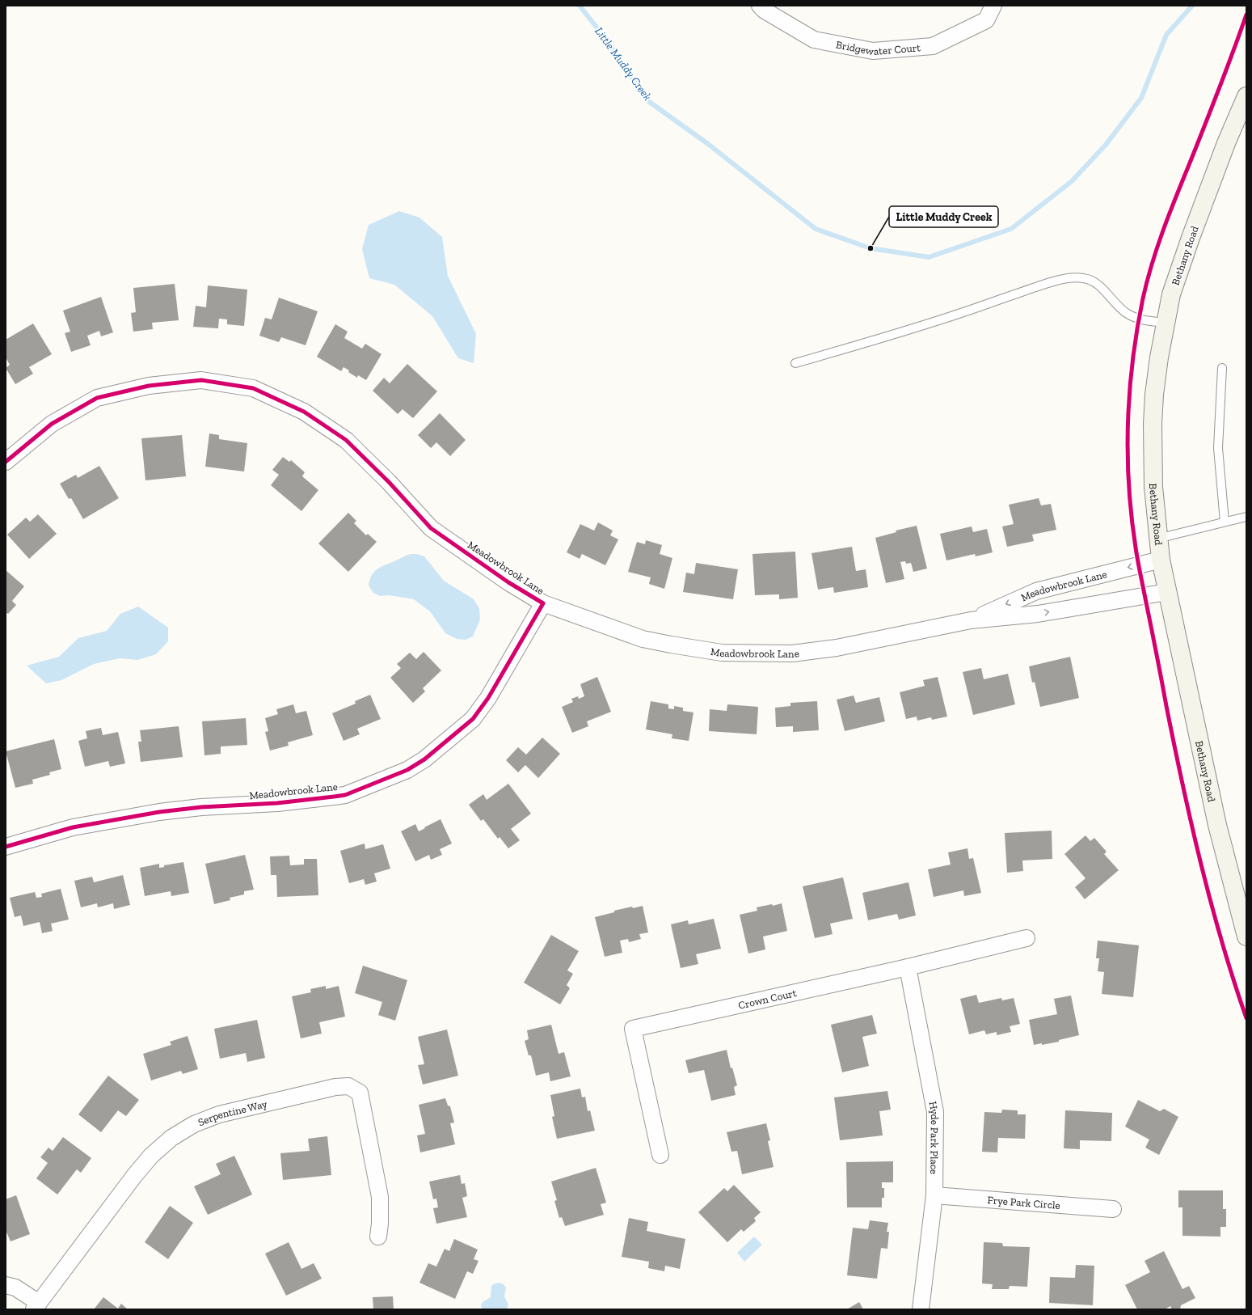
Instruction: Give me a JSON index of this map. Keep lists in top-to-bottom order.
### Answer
{
  "streets": {
    "main road": ["Bethany Road"],
    "street": [
      "Bridgewater Court",
      "Meadowbrook Lane",
      "Crown Court",
      "Serpentine Way",
      "Hyde Park Place",
      "Frye Park Circle"
    ]
  },
  "crossings": [
    ["Bethany Road", "Meadowbrook Lane"],
    ["Crown Court", "Hyde Park Place"],
    ["Hyde Park Place", "Frye Park Circle"]
  ],
  "water": ["Little Muddy Creek"],
  "places": ["Little Muddy Creek"]
}
